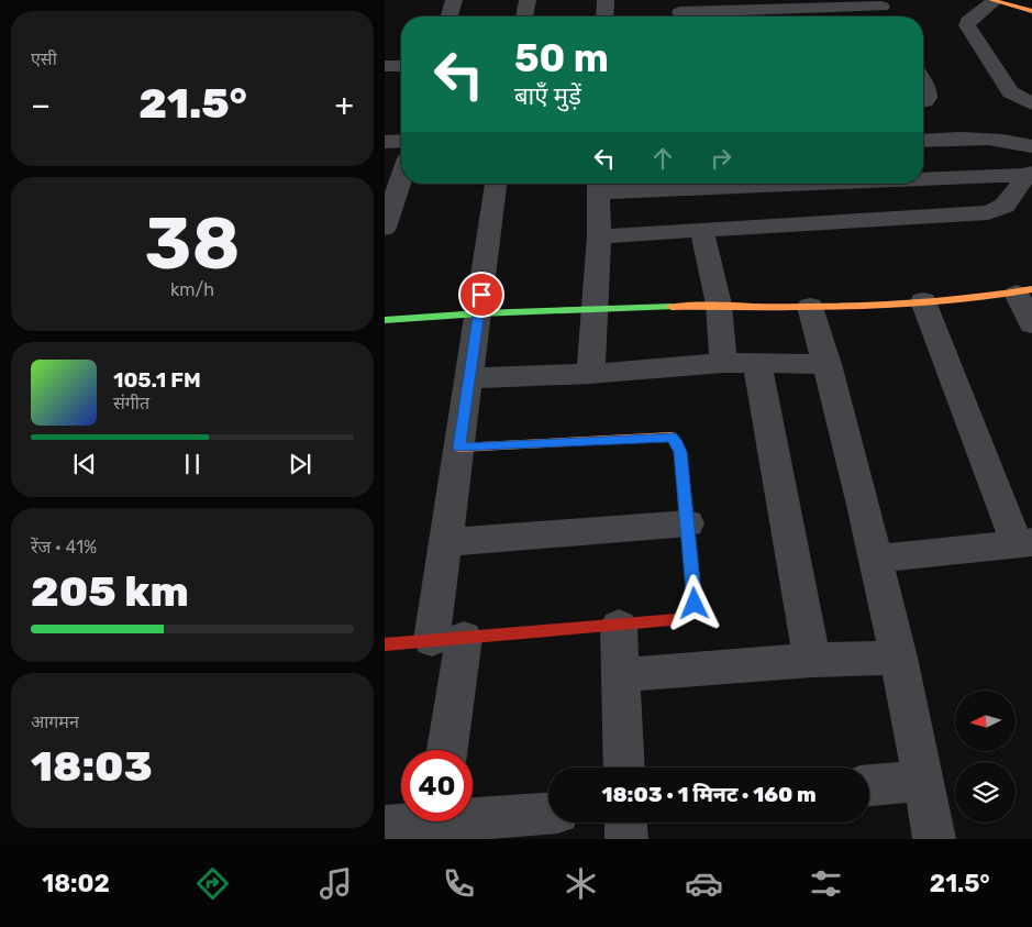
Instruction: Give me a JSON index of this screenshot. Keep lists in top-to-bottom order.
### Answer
{
  "north": "left",
  "page": {
    "tile": [
      "एसी",
      ["38", "km/h"],
      ["रेंज · 41%", "205 km"],
      ["आगमन", "18:03"]
    ],
    "turn": ["50 m", "बाएँ मुड़ें"],
    "heat": ["−", "21.5°", "+"],
    "song": ["105.1 FM", "संगीत"],
    "limit": "40",
    "trip": "18:03 · 1 मिनट · 160 m",
    "tabs": ["18:02", "21.5°"]
  }
}
